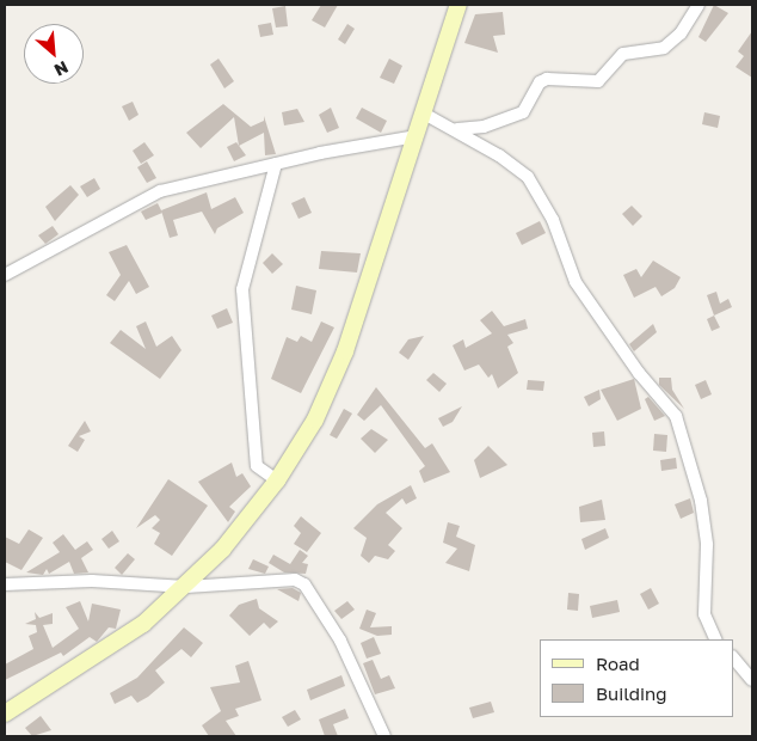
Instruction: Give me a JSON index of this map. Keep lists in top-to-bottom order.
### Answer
{
  "legend": ["Road", "Building"],
  "north": "bottom right"
}
